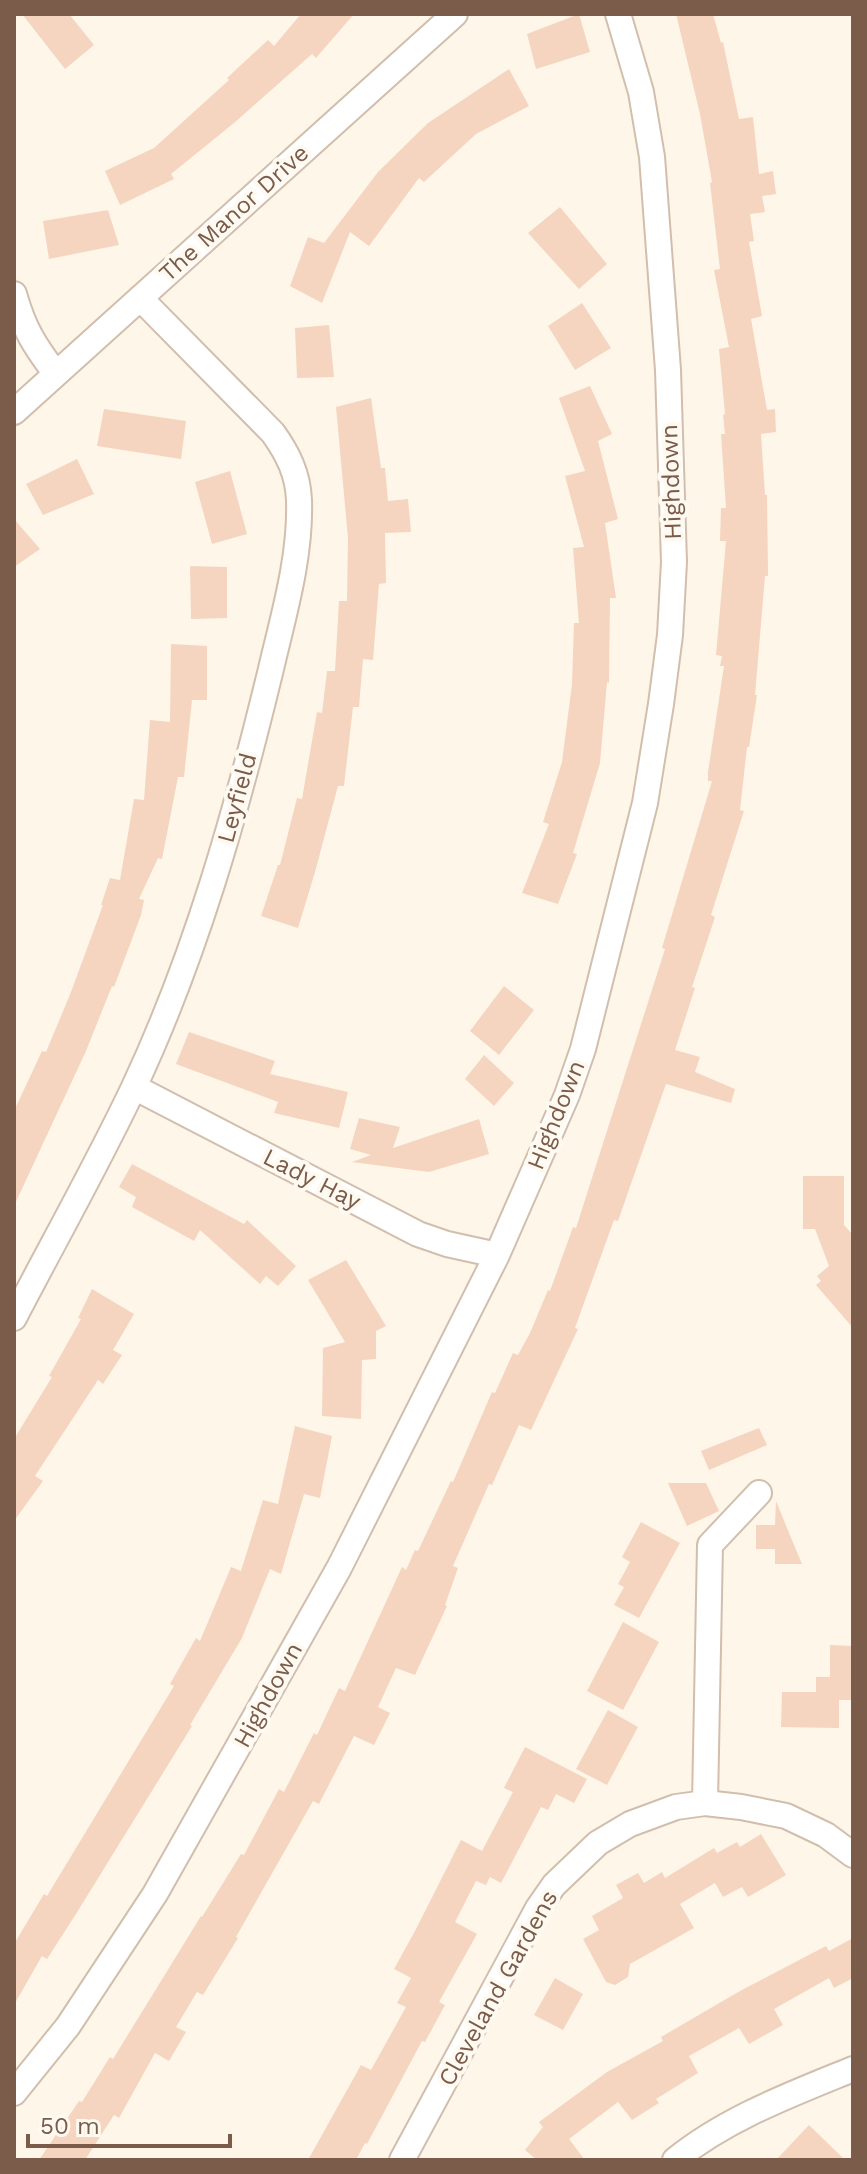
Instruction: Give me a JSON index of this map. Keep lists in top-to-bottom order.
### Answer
{
  "streets": {
    "street": [
      "The Manor Drive",
      "Highdown",
      "Leyfield",
      "Lady Hay",
      "Cleveland Gardens"
    ]
  },
  "crossings": [
    ["The Manor Drive", "Leyfield"],
    ["Highdown", "Lady Hay"],
    ["Leyfield", "Lady Hay"]
  ],
  "scale_bar": "50 m"
}
